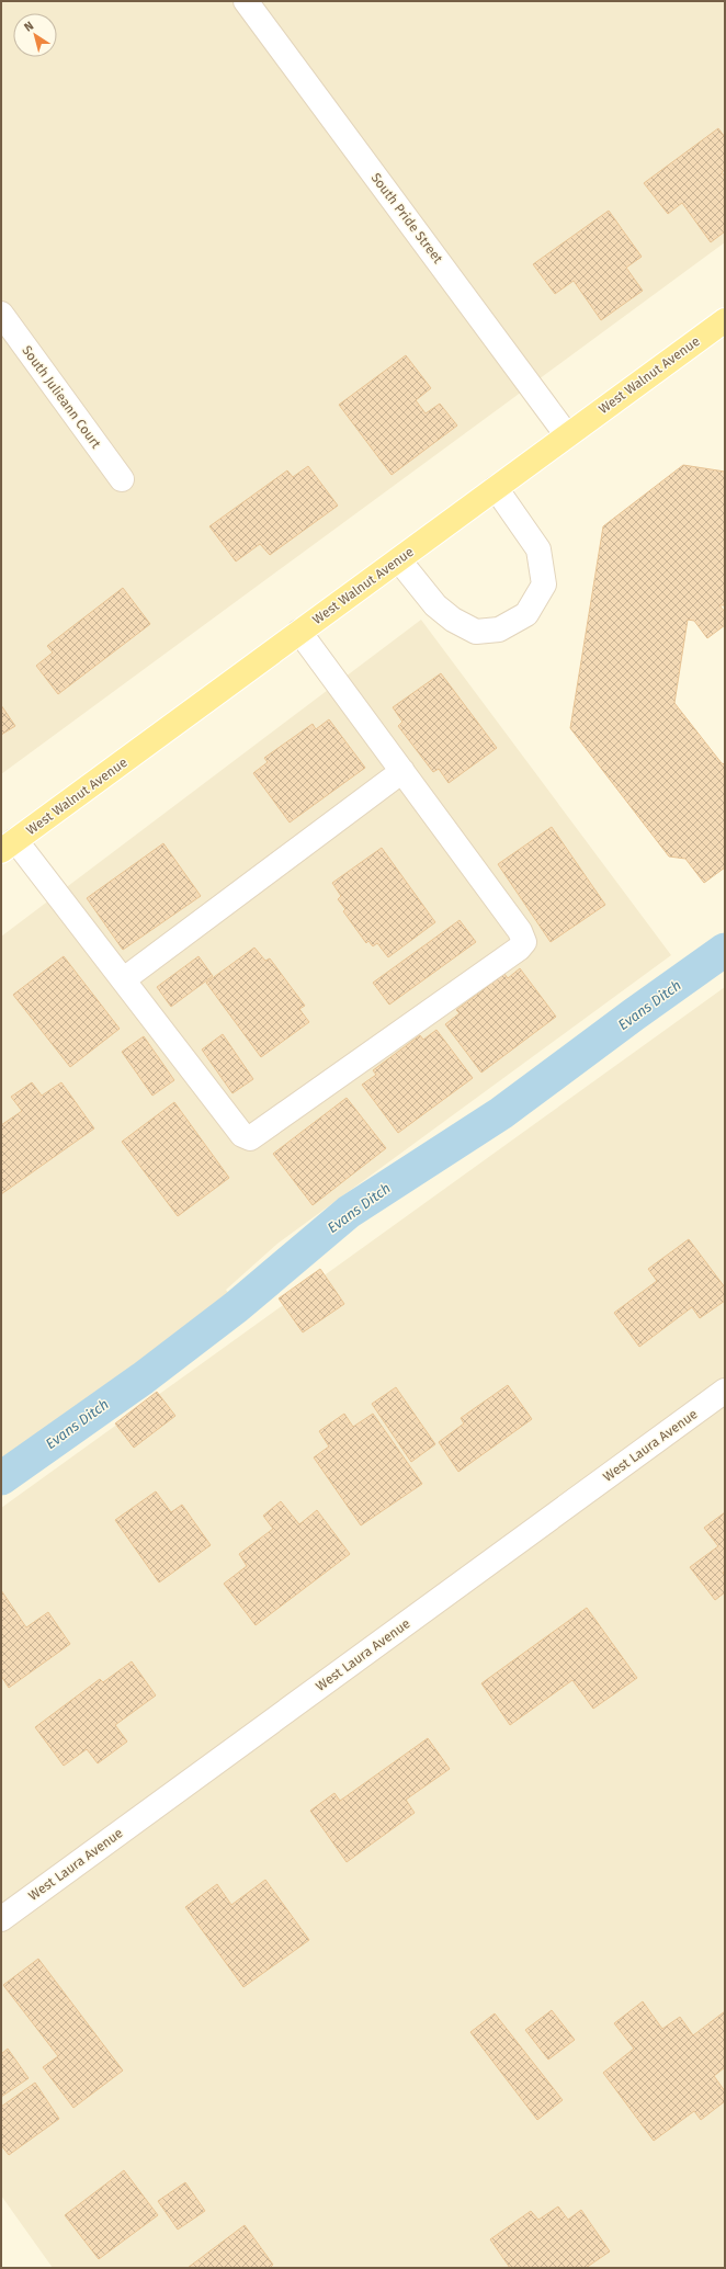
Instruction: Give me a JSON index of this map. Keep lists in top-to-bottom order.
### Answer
{
  "streets": {
    "main road": ["West Walnut Avenue"],
    "street": ["South Pride Street", "South Julieann Court", "West Laura Avenue"]
  },
  "crossings": [
    ["South Pride Street", "West Walnut Avenue"]
  ],
  "water": ["Evans Ditch"],
  "north": "top left"
}
